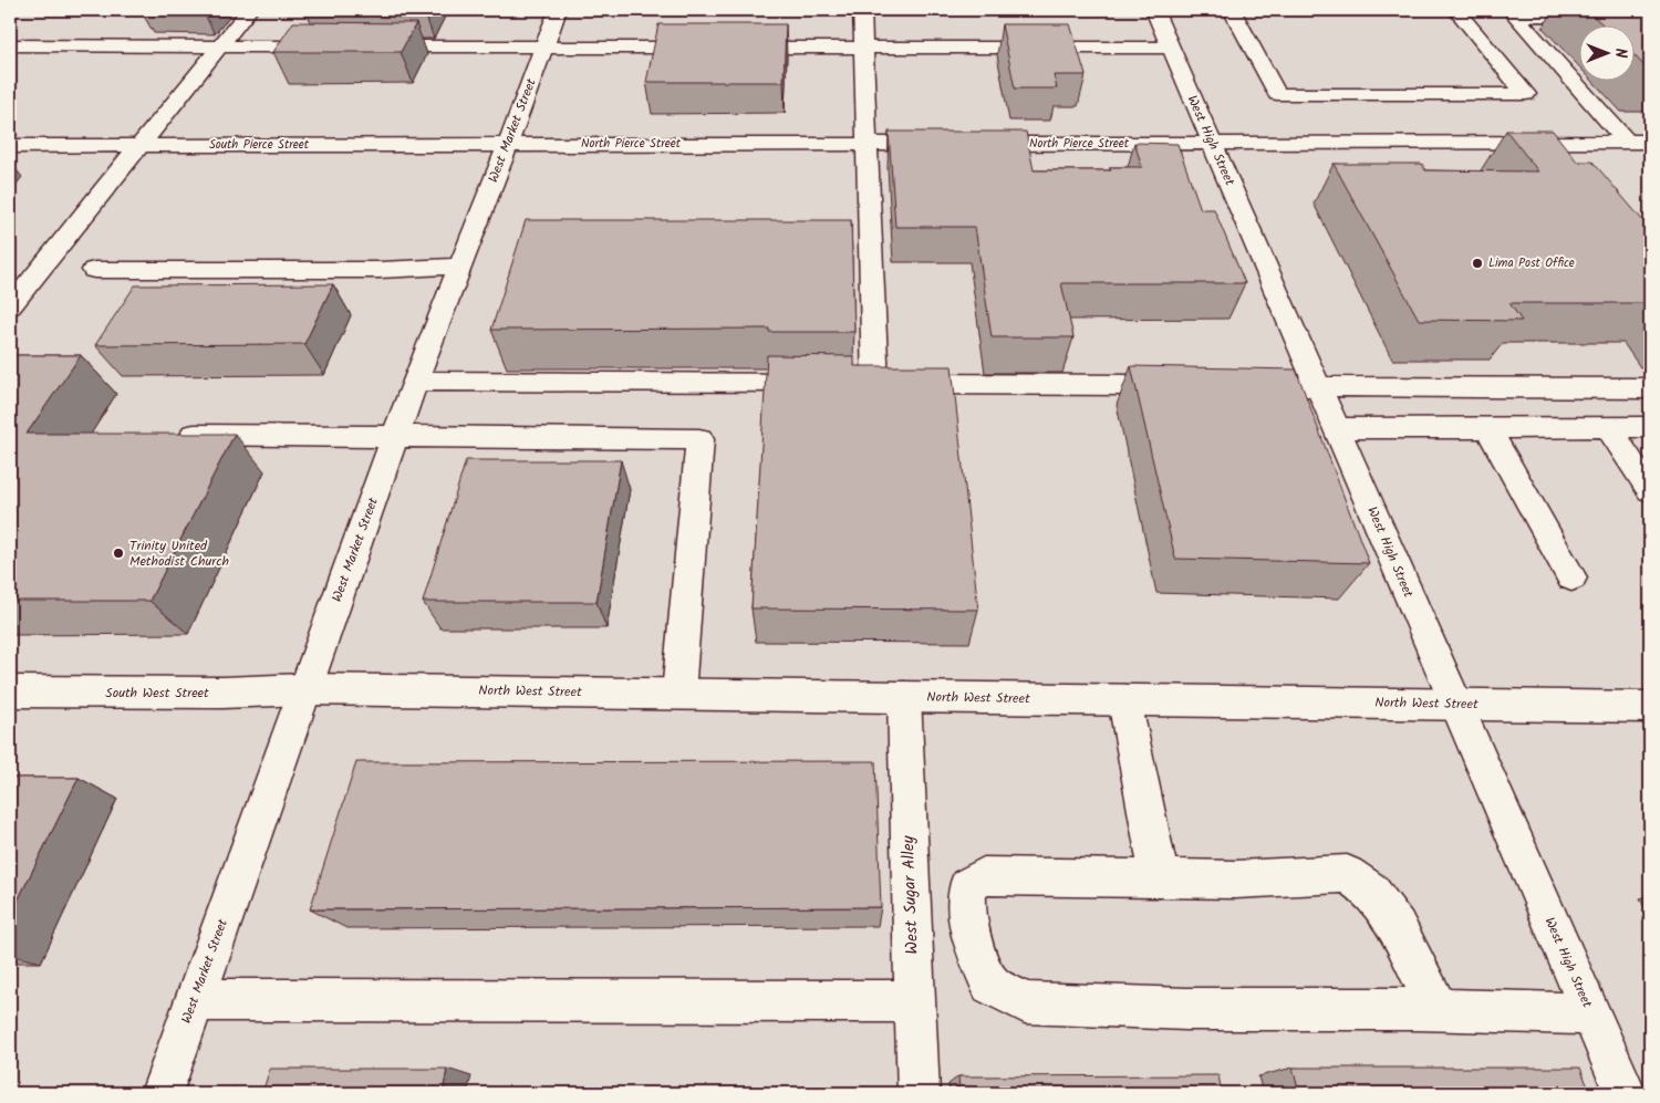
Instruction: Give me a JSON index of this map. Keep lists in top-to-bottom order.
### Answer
{
  "streets": {
    "street": [
      "West Market Street",
      "West High Street",
      "North Pierce Street",
      "South Pierce Street",
      "North West Street",
      "South West Street",
      "West Sugar Alley"
    ]
  },
  "crossings": [
    ["West Market Street", "North Pierce Street"],
    ["West Market Street", "South Pierce Street"],
    ["West Market Street", "North West Street"],
    ["West Market Street", "South West Street"],
    ["West High Street", "North Pierce Street"],
    ["West High Street", "North West Street"],
    ["North Pierce Street", "South Pierce Street"],
    ["North West Street", "South West Street"],
    ["North West Street", "West Sugar Alley"]
  ],
  "places": ["Lima Post Office", "Trinity United Methodist Church"],
  "north": "right"
}
